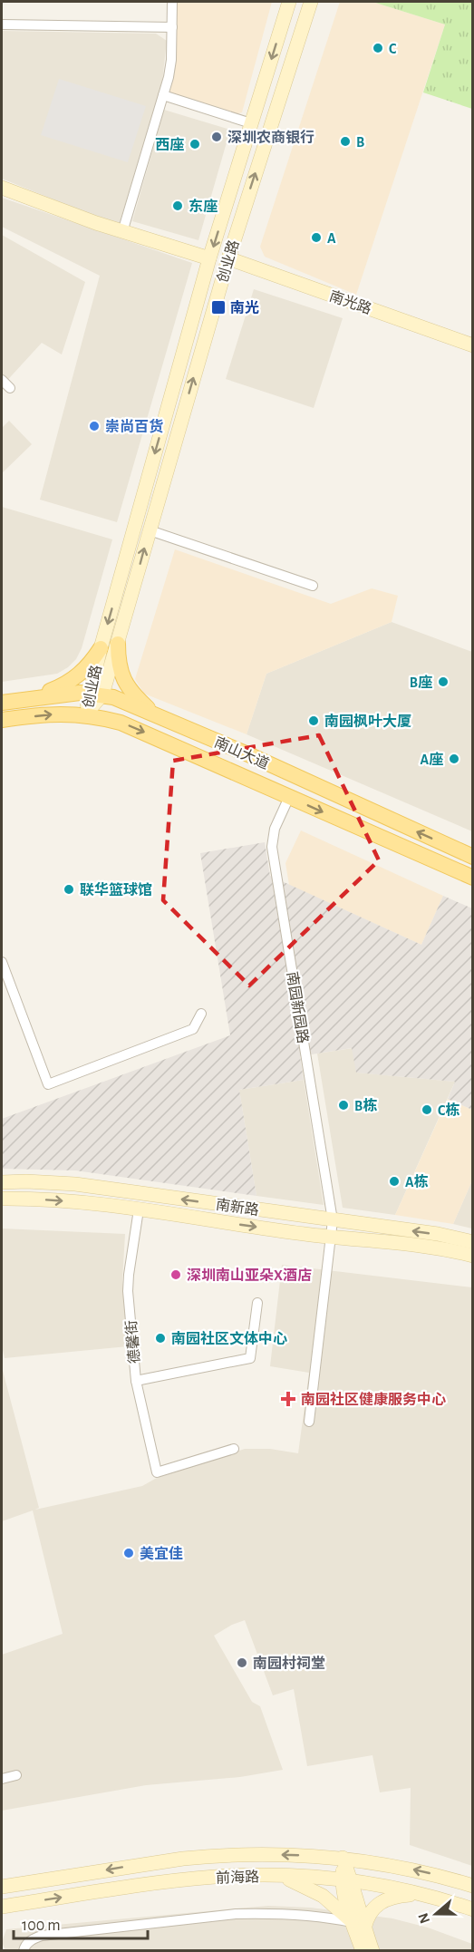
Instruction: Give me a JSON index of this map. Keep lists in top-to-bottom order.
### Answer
{
  "streets": {
    "main road": [
      "创业路",
      "南光路",
      "南山大道",
      "南新路",
      "前海路"
    ],
    "street": ["南园新园路", "德馨街"]
  },
  "crossings": [
    ["创业路", "南光路"],
    ["创业路", "南山大道"],
    ["南山大道", "南园新园路"],
    ["南园新园路", "南新路"],
    ["南新路", "德馨街"]
  ],
  "places": {
    "other": [
      "C",
      "深圳农商银行",
      "B",
      "西座",
      "东座",
      "A",
      "崇尚百货",
      "B座",
      "南园枫叶大厦",
      "A座",
      "联华篮球馆",
      "B栋",
      "C栋",
      "A栋",
      "深圳南山亚朵X酒店",
      "南园社区文体中心",
      "美宜佳",
      "南园村祠堂"
    ],
    "transit": ["南光"],
    "health": ["南园社区健康服务中心"]
  },
  "scale_bar": "100 m",
  "north": "left"
}
